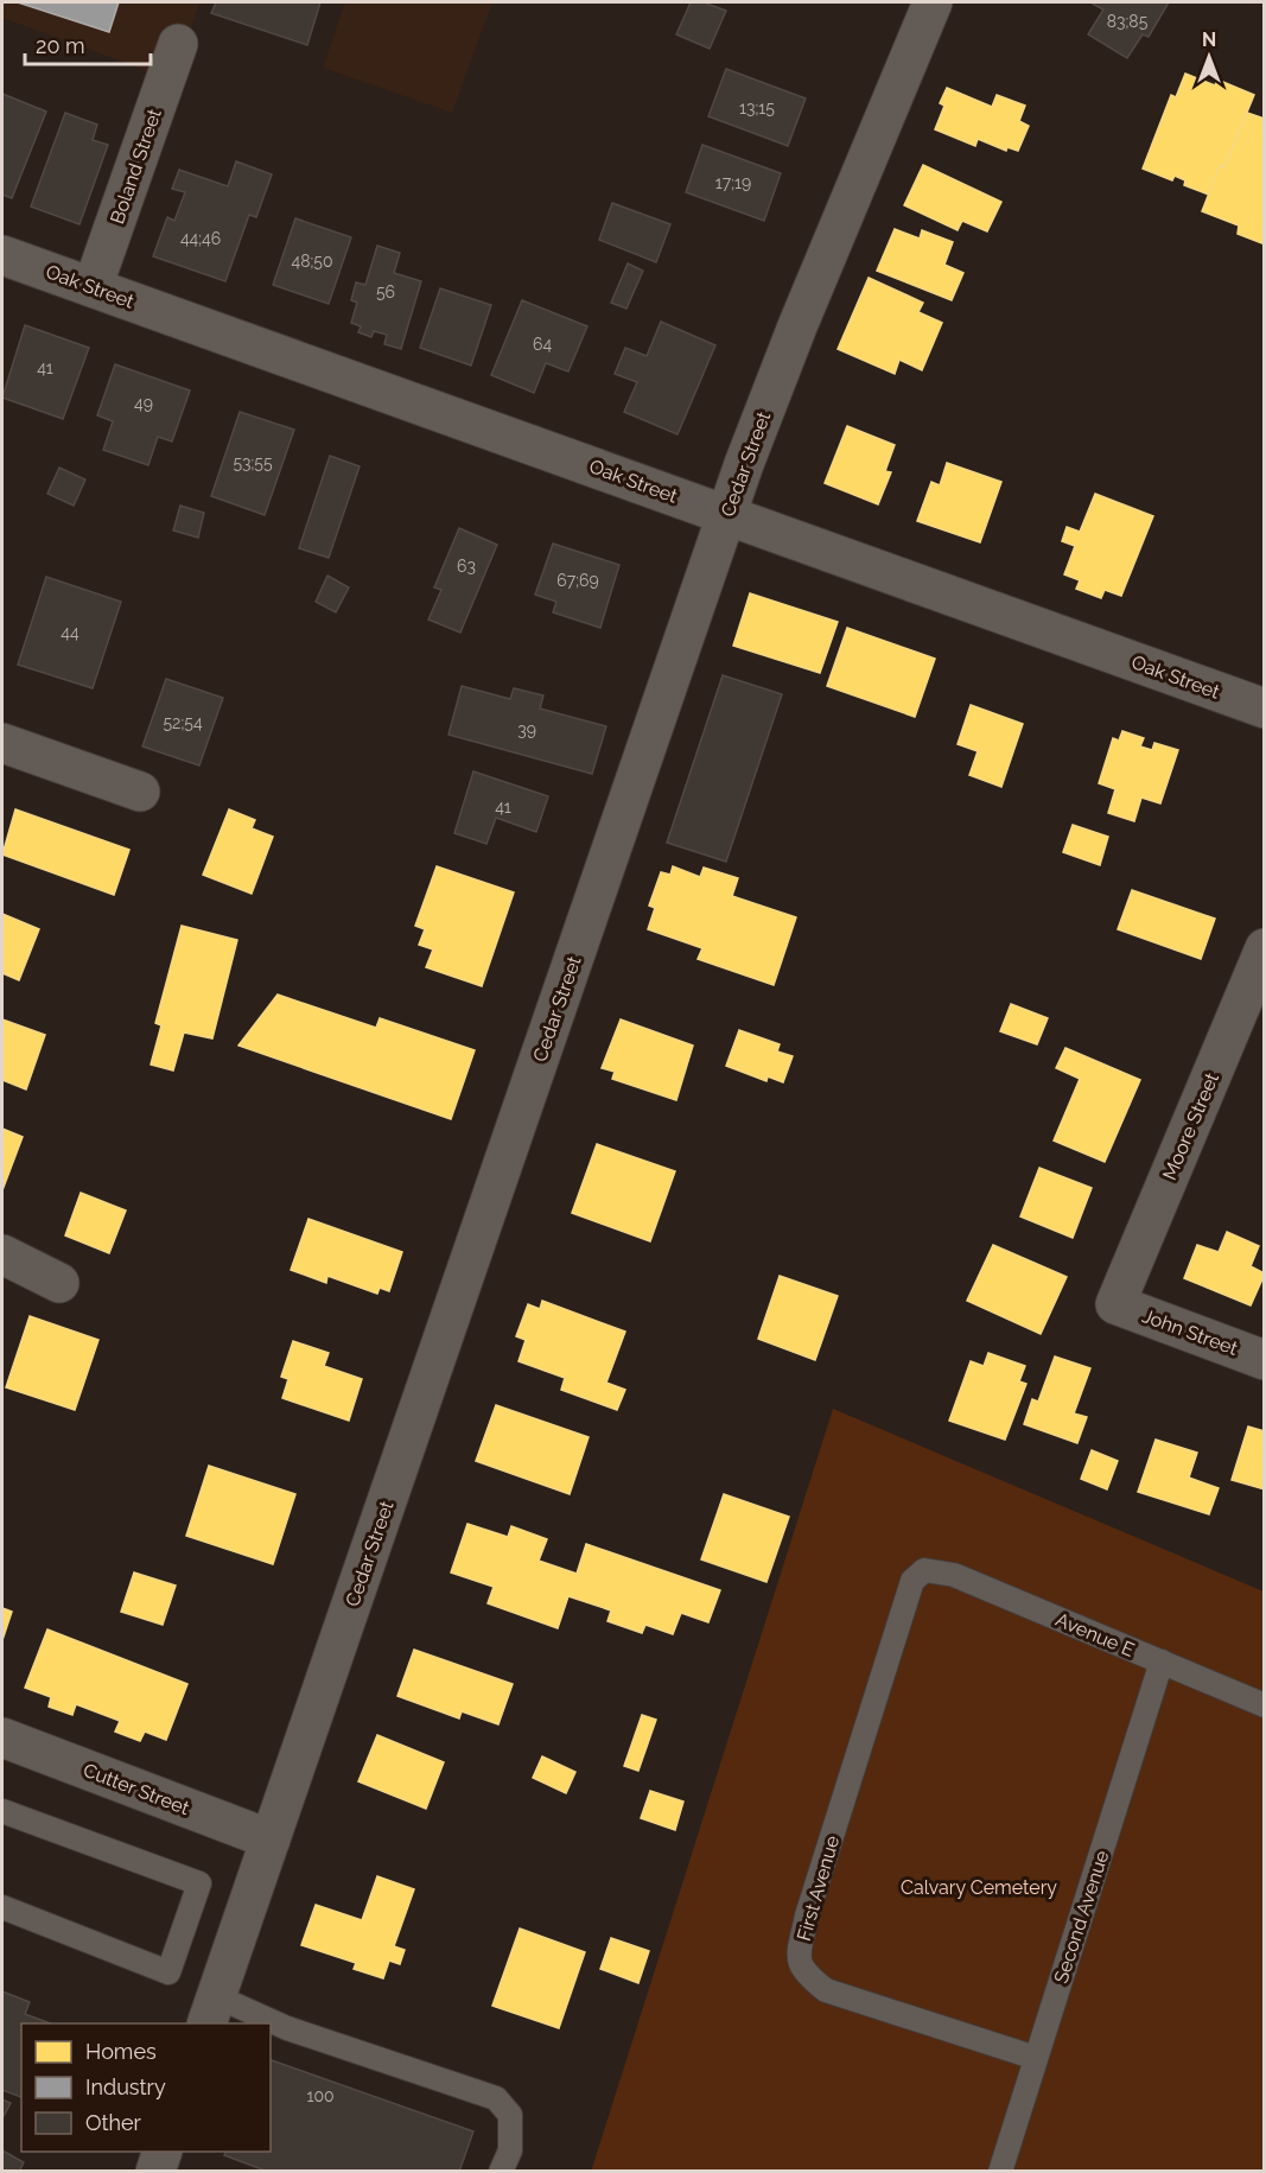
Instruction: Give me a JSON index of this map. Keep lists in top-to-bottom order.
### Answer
{
  "streets": {
    "street": [
      "Boland Street",
      "Oak Street",
      "Cedar Street",
      "Moore Street",
      "John Street",
      "Cutter Street"
    ],
    "lane": ["Avenue E", "First Avenue", "Second Avenue"]
  },
  "crossings": [
    ["Boland Street", "Oak Street"],
    ["Oak Street", "Cedar Street"],
    ["Cedar Street", "Cutter Street"],
    ["Moore Street", "John Street"],
    ["Avenue E", "First Avenue"],
    ["Avenue E", "Second Avenue"],
    ["First Avenue", "Second Avenue"]
  ],
  "parks": ["Calvary Cemetery"],
  "house_numbers": [
    "83;85",
    "13;15",
    "17;19",
    "44;46",
    "48;50",
    "56",
    "64",
    "41",
    "49",
    "53;55",
    "63",
    "67;69",
    "44",
    "52;54",
    "39",
    "41",
    "100"
  ],
  "legend": ["Homes", "Industry", "Other"],
  "scale_bar": "20 m",
  "north": "top"
}
